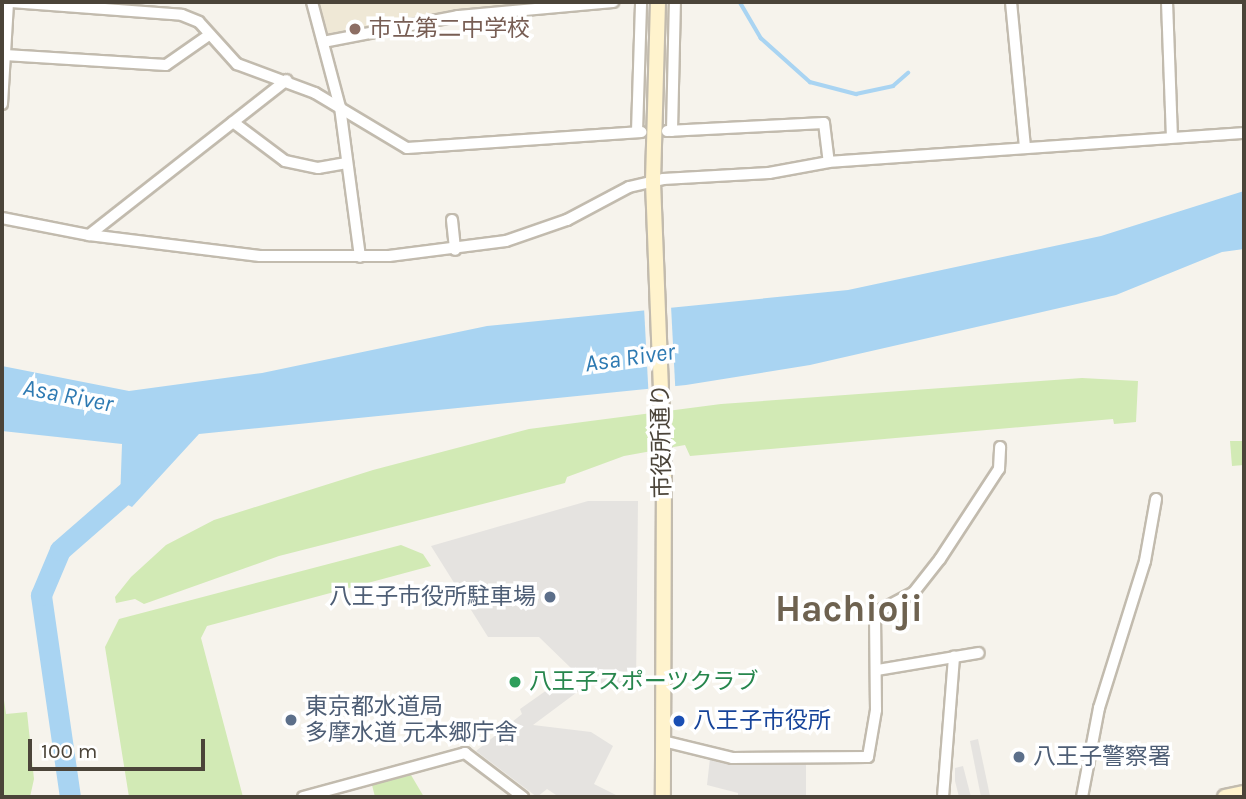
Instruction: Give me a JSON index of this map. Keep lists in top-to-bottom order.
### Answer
{
  "streets": {
    "street": ["市役所通り"]
  },
  "districts": ["Hachioji"],
  "water": ["Asa River"],
  "places": [
    "市立第二中学校",
    "八王子市役所駐車場",
    "八王子スポーツクラブ",
    "東京都水道局 多摩水道 元本郷庁舎",
    "八王子市役所",
    "八王子警察署"
  ],
  "scale_bar": "100 m"
}
